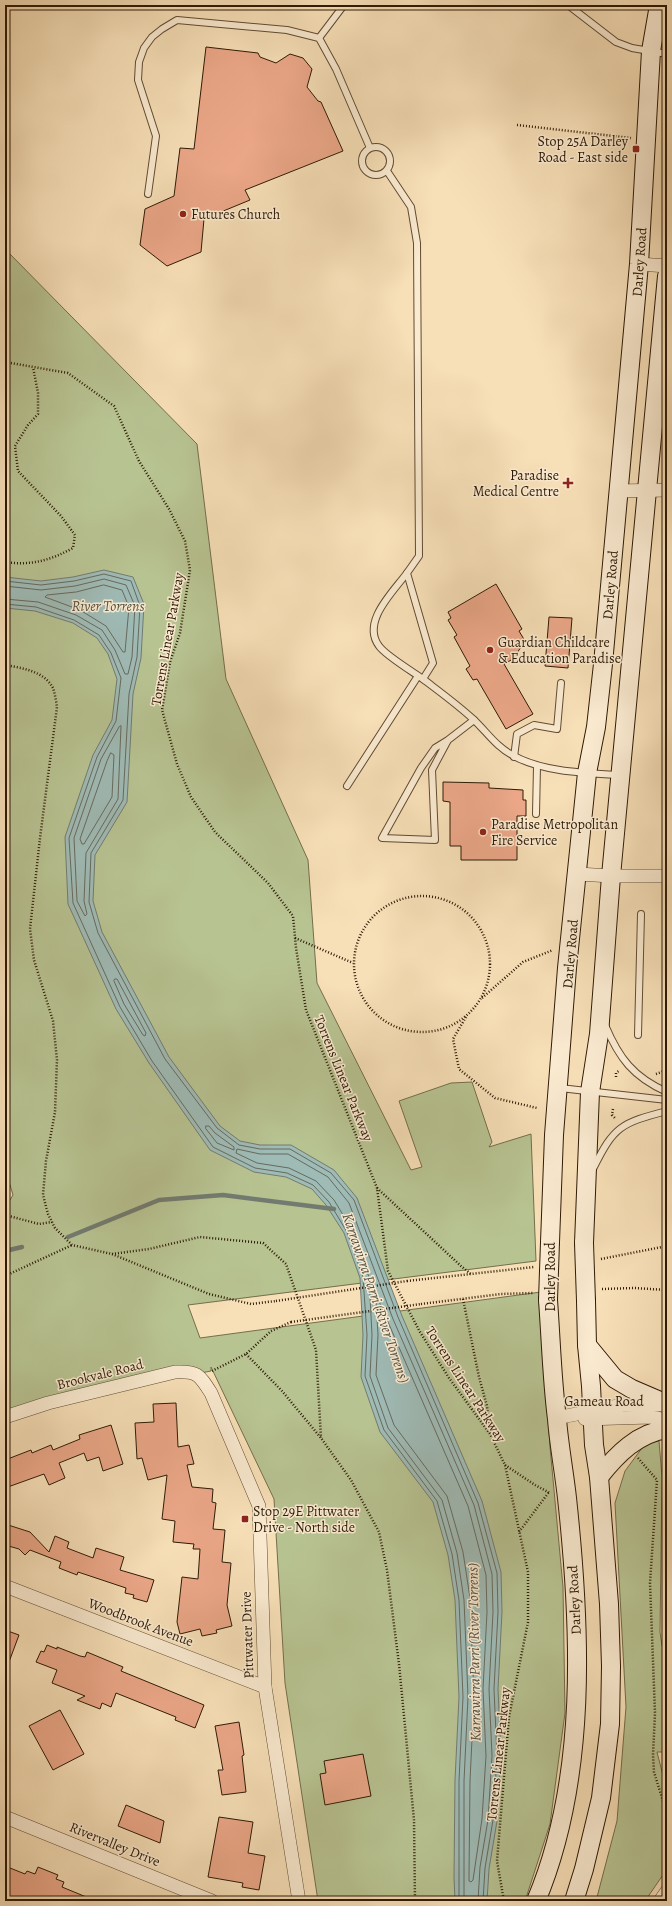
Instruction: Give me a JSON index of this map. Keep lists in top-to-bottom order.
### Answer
{
  "streets": {
    "main road": ["Darley Road"],
    "street": [
      "Brookvale Road",
      "Gameau Road",
      "Woodbrook Avenue",
      "Pittwater Drive",
      "Rivervalley Drive"
    ],
    "path": ["Torrens Linear Parkway"]
  },
  "crossings": [
    ["Darley Road", "Gameau Road"],
    ["Brookvale Road", "Pittwater Drive"],
    ["Woodbrook Avenue", "Pittwater Drive"]
  ],
  "water": ["River Torrens", "Karrawirra Parri (River Torrens)"],
  "places": {
    "transit": ["Stop 25A Darley Road - East side", "Stop 29E Pittwater Drive - North side"],
    "other": ["Futures Church", "Guardian Childcare & Education Paradise", "Paradise Metropolitan Fire Service"],
    "health": ["Paradise Medical Centre"]
  }
}
